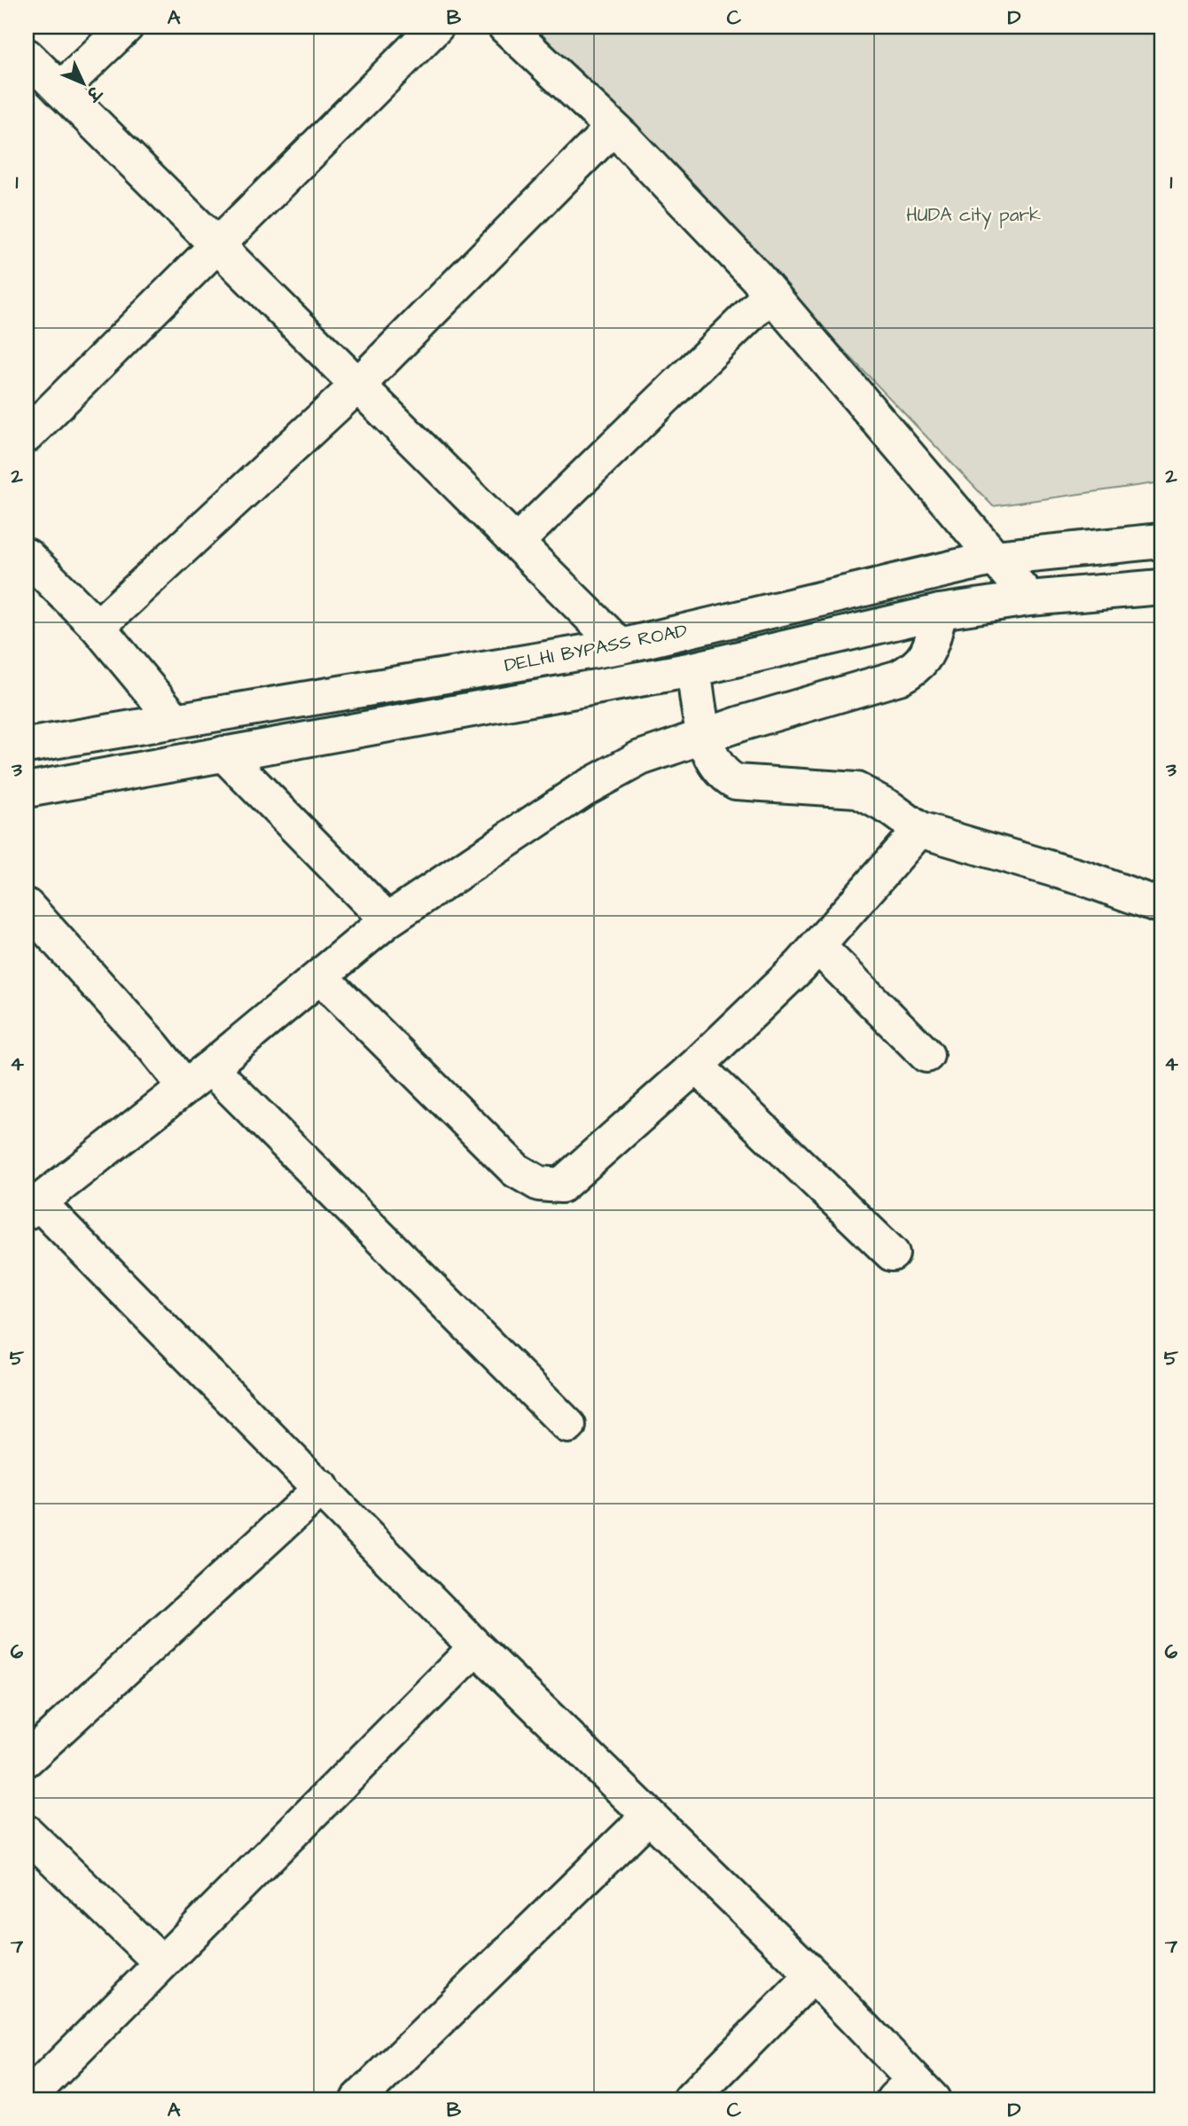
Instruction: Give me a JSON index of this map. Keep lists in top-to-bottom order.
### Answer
{
  "streets": {
    "street": ["DELHI BYPASS ROAD"]
  },
  "parks": ["HUDA city park"],
  "north": "bottom right",
  "grid": {
    "columns": [
      "A",
      "B",
      "C",
      "D"
    ],
    "rows": [
      "1",
      "2",
      "3",
      "4",
      "5",
      "6",
      "7"
    ]
  }
}
